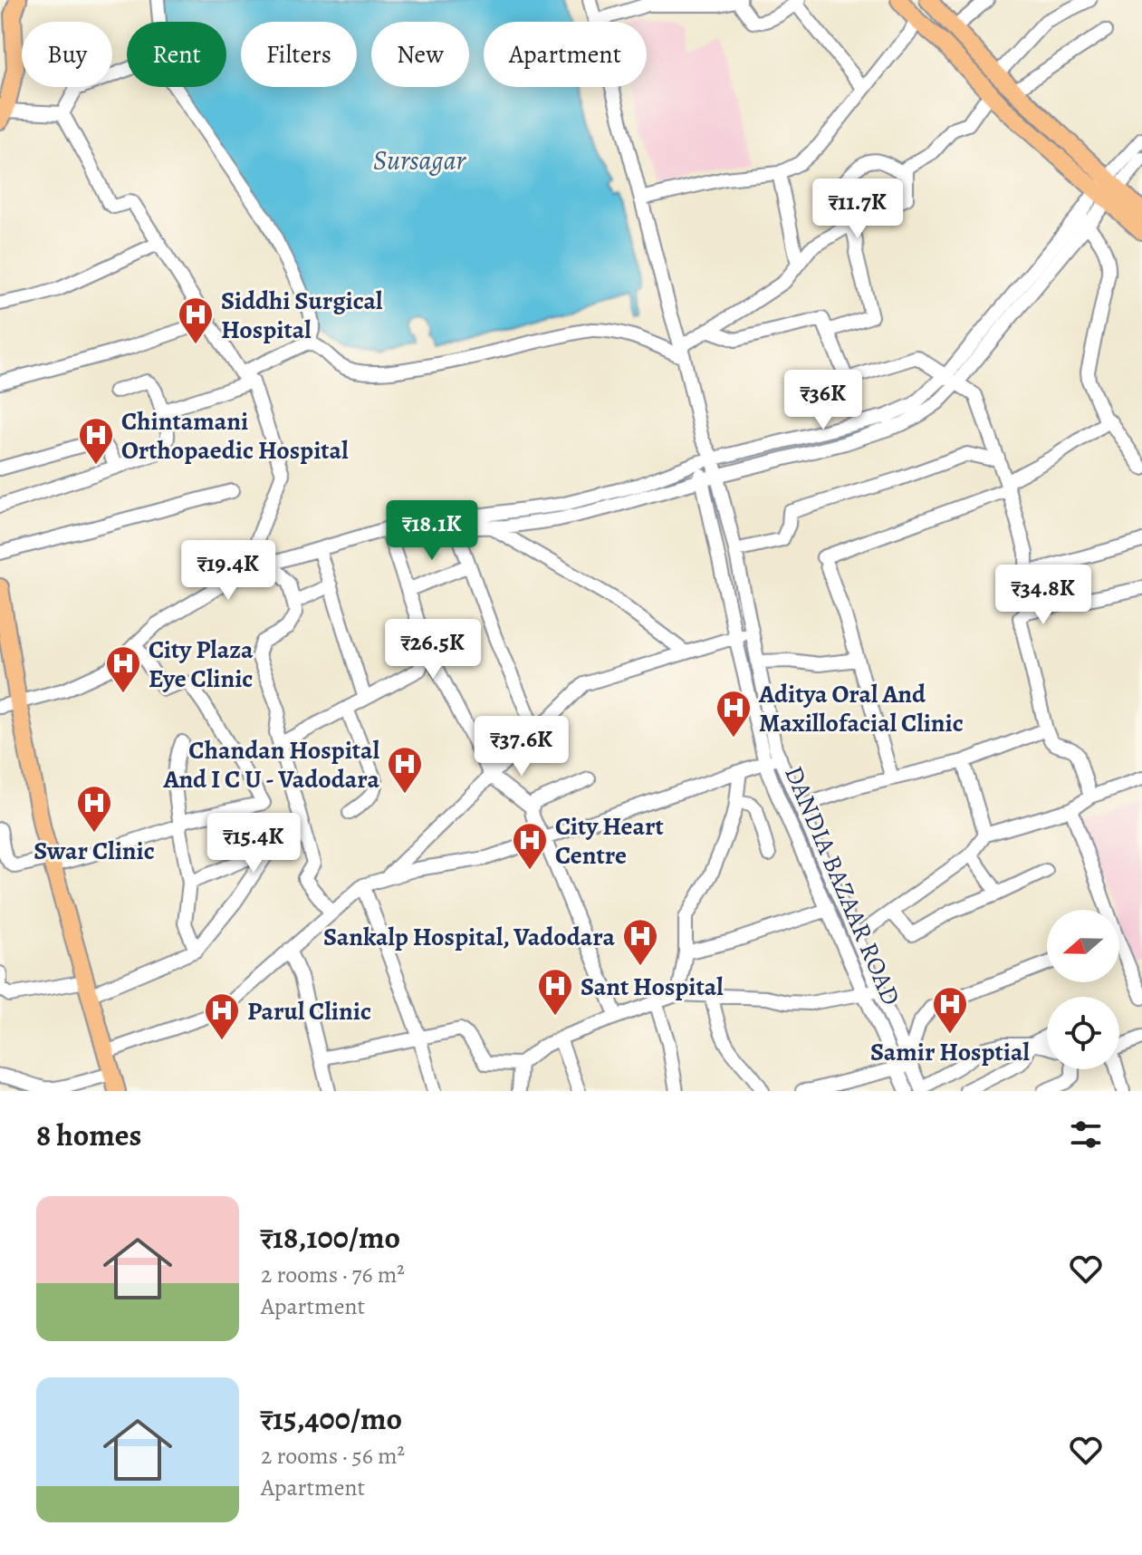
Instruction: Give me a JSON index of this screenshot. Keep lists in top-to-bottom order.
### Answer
{
  "streets": {
    "street": ["DANDIA BAZAAR ROAD"]
  },
  "water": ["Sursagar"],
  "places": {
    "hospital": [
      "Siddhi Surgical Hospital",
      "Chintamani Orthopaedic Hospital",
      "City Plaza Eye Clinic",
      "Aditya Oral And Maxillofacial Clinic",
      "Chandan Hospital And I C U - Vadodara",
      "Swar Clinic",
      "City Heart Centre",
      "Sankalp Hospital, Vadodara",
      "Sant Hospital",
      "Samir Hosptial",
      "Parul Clinic"
    ]
  },
  "north": "left",
  "page": {
    "chip": [
      "Buy",
      "Rent",
      "Filters",
      "New",
      "Apartment"
    ],
    "price": [
      "₹11.7K",
      "₹36K",
      "₹18.1K",
      "₹19.4K",
      "₹34.8K",
      "₹26.5K",
      "₹37.6K",
      "₹15.4K"
    ],
    "heading": "8 homes",
    "list": [
      {
        "name": "₹18,100/mo",
        "note": "2 rooms · 76 m² · Apartment"
      },
      {
        "name": "₹15,400/mo",
        "note": "2 rooms · 56 m² · Apartment"
      }
    ]
  }
}
